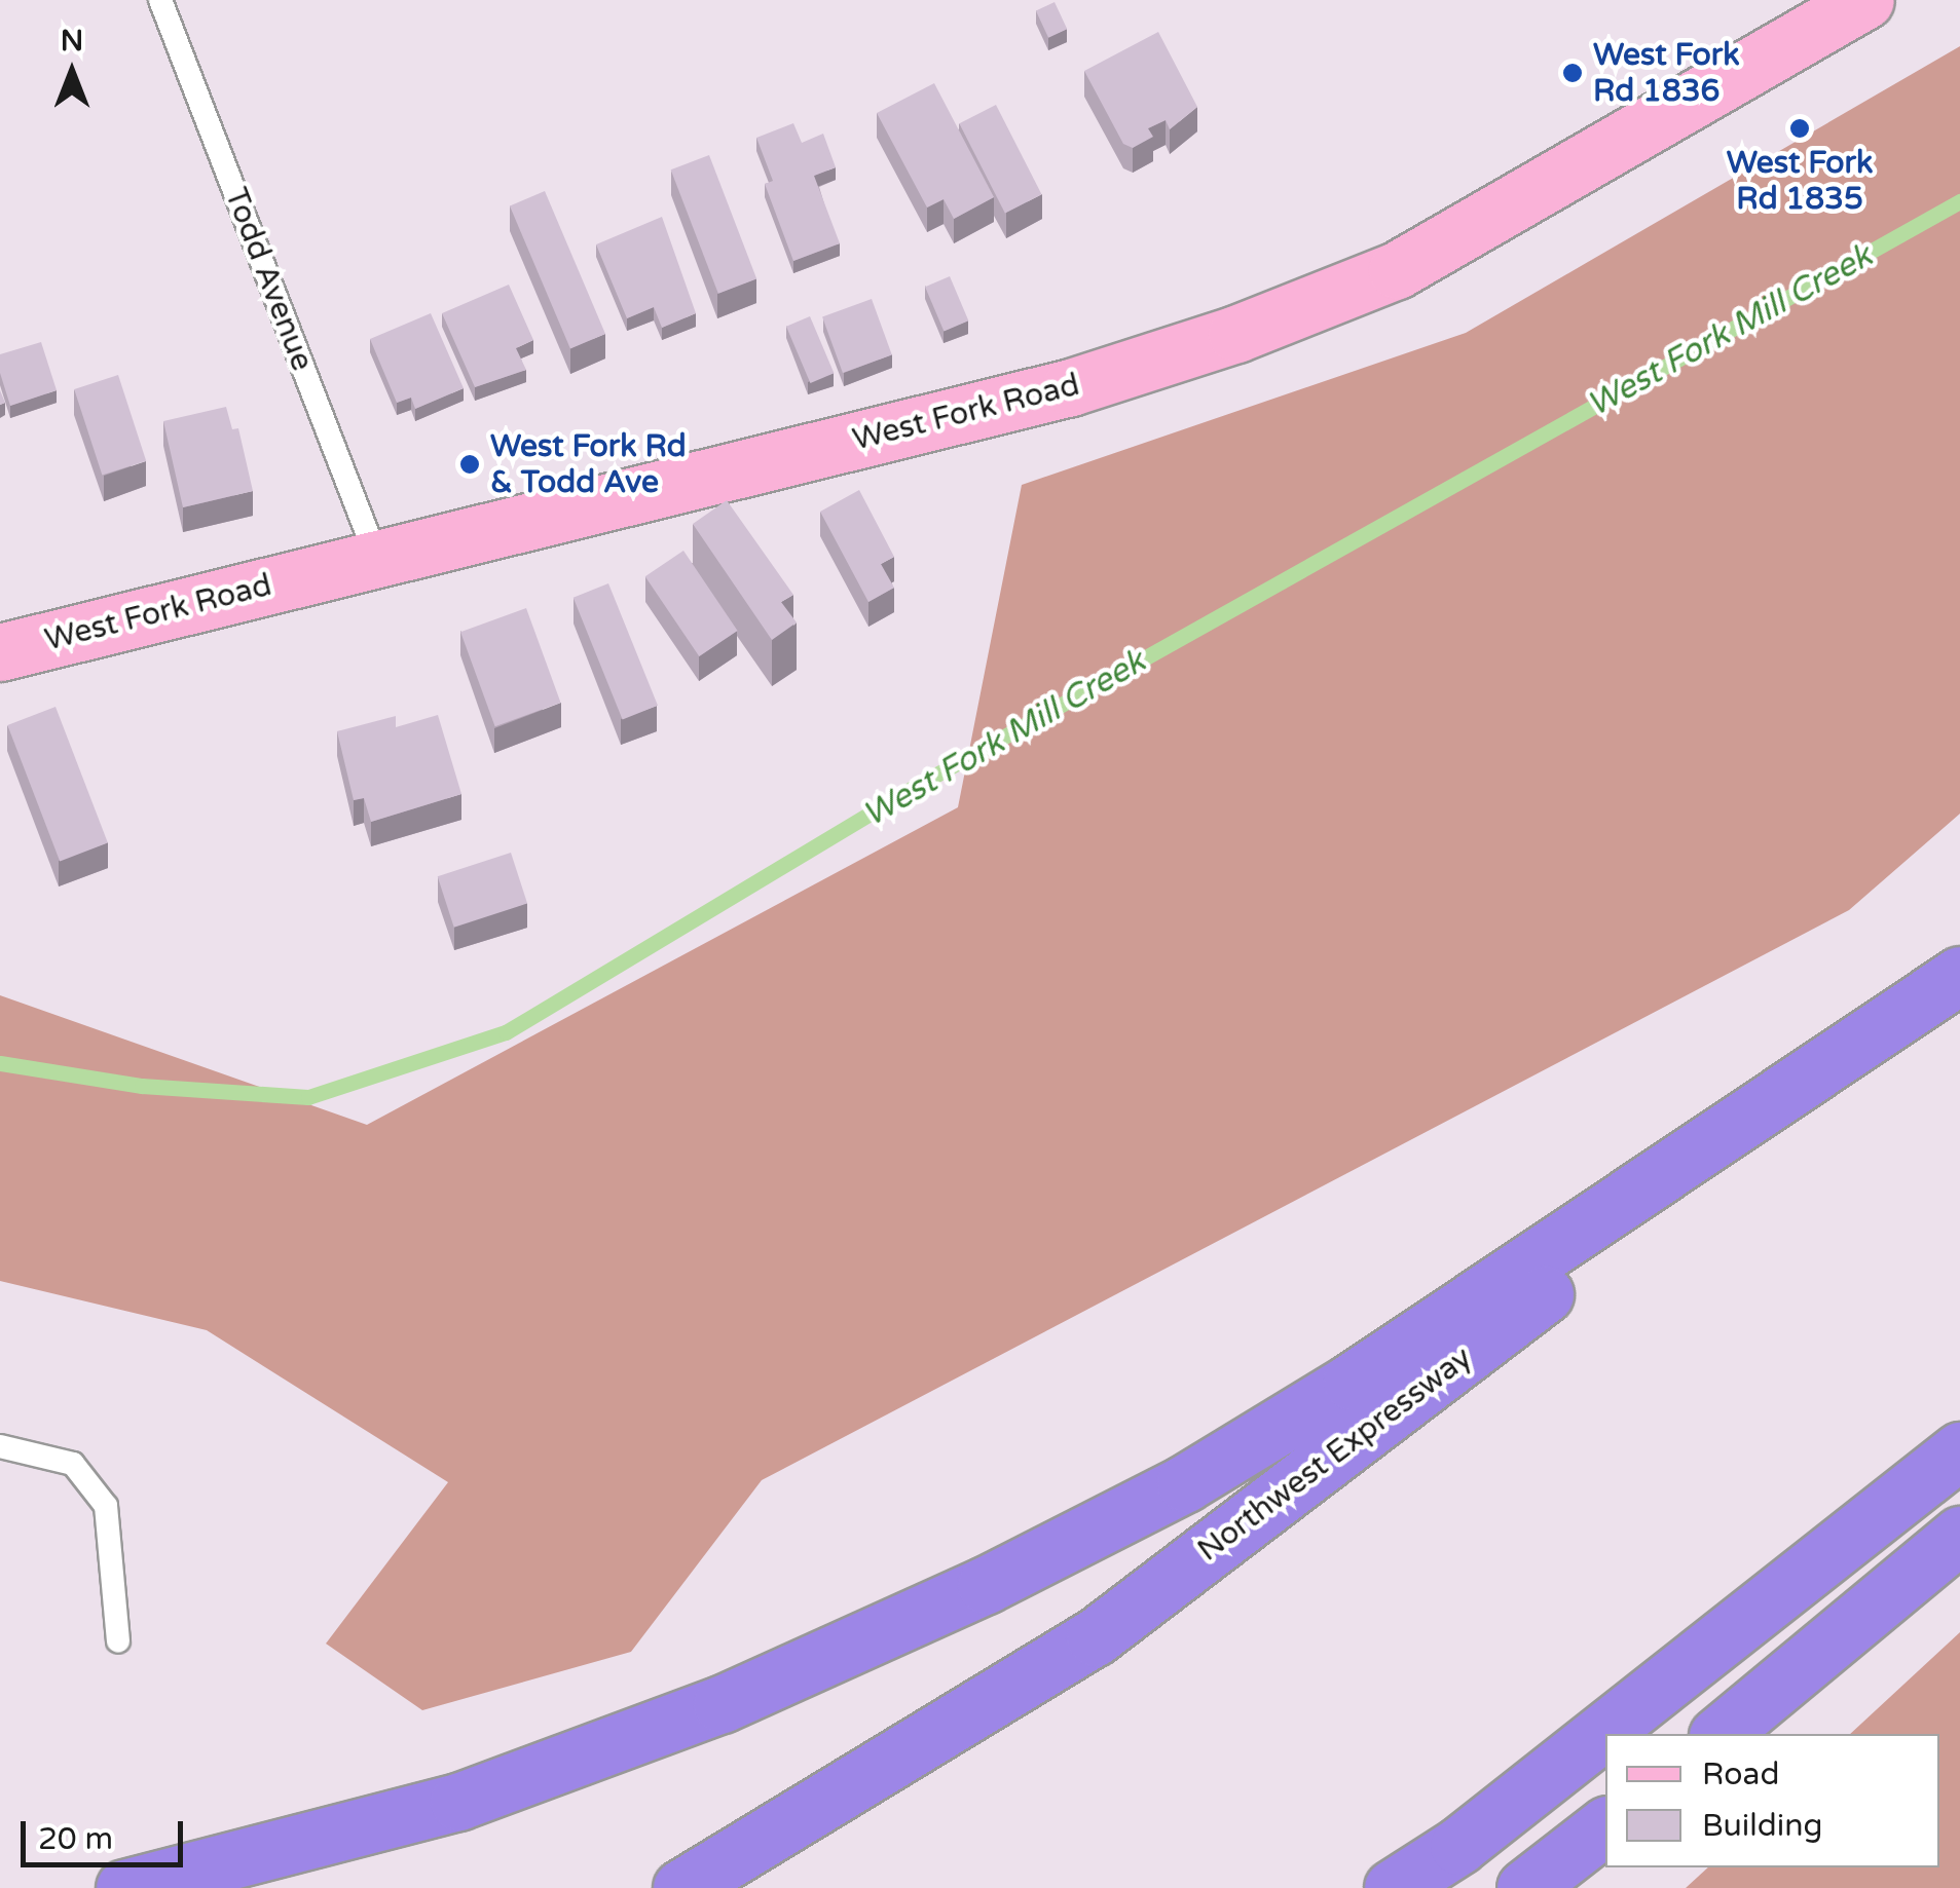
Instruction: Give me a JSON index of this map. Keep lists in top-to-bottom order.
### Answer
{
  "streets": {
    "highway": ["Northwest Expressway"],
    "street": ["West Fork Road"],
    "lane": ["Todd Avenue"]
  },
  "crossings": [
    ["Todd Avenue", "West Fork Road"]
  ],
  "water": ["West Fork Mill Creek"],
  "places": ["West Fork Rd 1836", "West Fork Rd 1835", "West Fork Rd & Todd Ave"],
  "legend": ["Road", "Building"],
  "scale_bar": "20 m",
  "north": "top"
}
